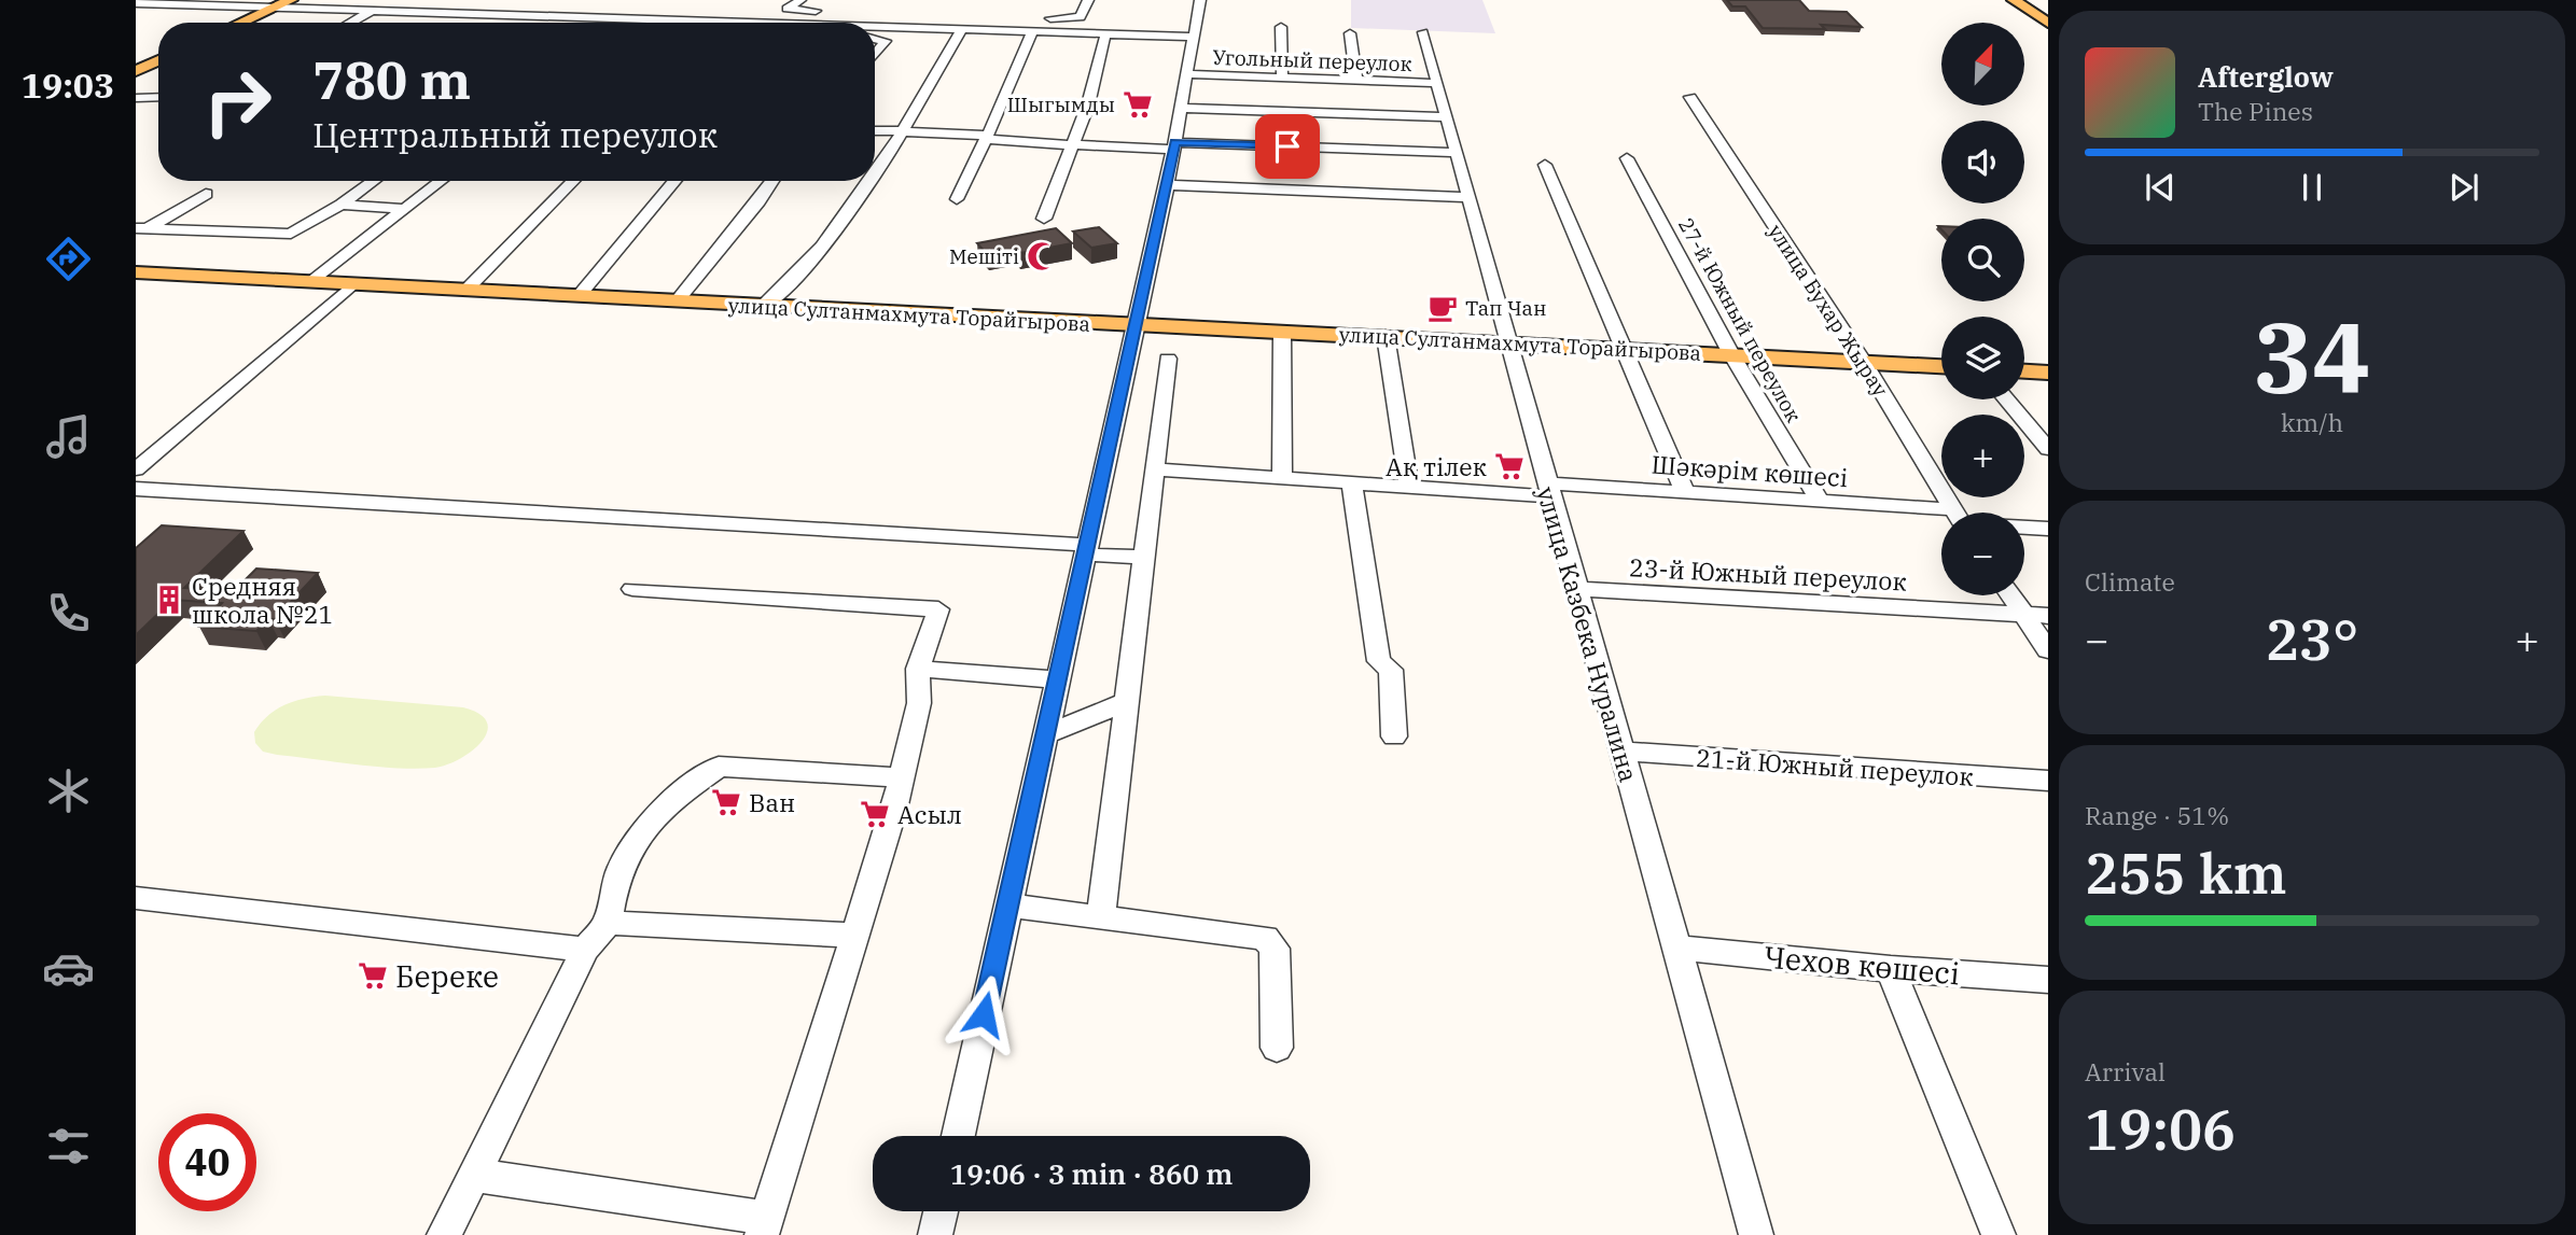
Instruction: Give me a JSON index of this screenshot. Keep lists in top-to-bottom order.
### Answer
{
  "streets": {
    "main road": ["улица Султанмахмута Торайгырова"],
    "street": [
      "Угольный переулок",
      "улица Бухар Жырау",
      "27-й Южный переулок",
      "Шәкәрім көшесі",
      "23-й Южный переулок",
      "улица Казбека Нуралина",
      "21-й Южный переулок",
      "Чехов көшесі"
    ]
  },
  "crossings": [
    ["Угольный переулок", "улица Казбека Нуралина"],
    ["улица Бухар Жырау", "улица Султанмахмута Торайгырова"],
    ["улица Султанмахмута Торайгырова", "27-й Южный переулок"],
    ["улица Султанмахмута Торайгырова", "улица Казбека Нуралина"],
    ["27-й Южный переулок", "Шәкәрім көшесі"],
    ["Шәкәрім көшесі", "улица Казбека Нуралина"],
    ["23-й Южный переулок", "улица Казбека Нуралина"],
    ["улица Казбека Нуралина", "21-й Южный переулок"],
    ["улица Казбека Нуралина", "Чехов көшесі"]
  ],
  "places": {
    "supermarket": [
      "Шыгымды",
      "Ақ тілек",
      "Ван",
      "Асыл",
      "Береке"
    ],
    "mosque": ["Мешіті"],
    "cafe": ["Тап Чан"],
    "building": ["Средняя школа №21"]
  },
  "north": "top right",
  "page": {
    "tabs": "19:03",
    "map_buttons": ["+", "−"],
    "turn": ["780 m", "Центральный переулок"],
    "song": ["Afterglow", "The Pines"],
    "tile": [
      ["34", "km/h"],
      "Climate",
      ["Range · 51%", "255 km"],
      ["Arrival", "19:06"]
    ],
    "heat": ["−", "23°", "+"],
    "limit": "40",
    "trip": "19:06 · 3 min · 860 m"
  }
}
